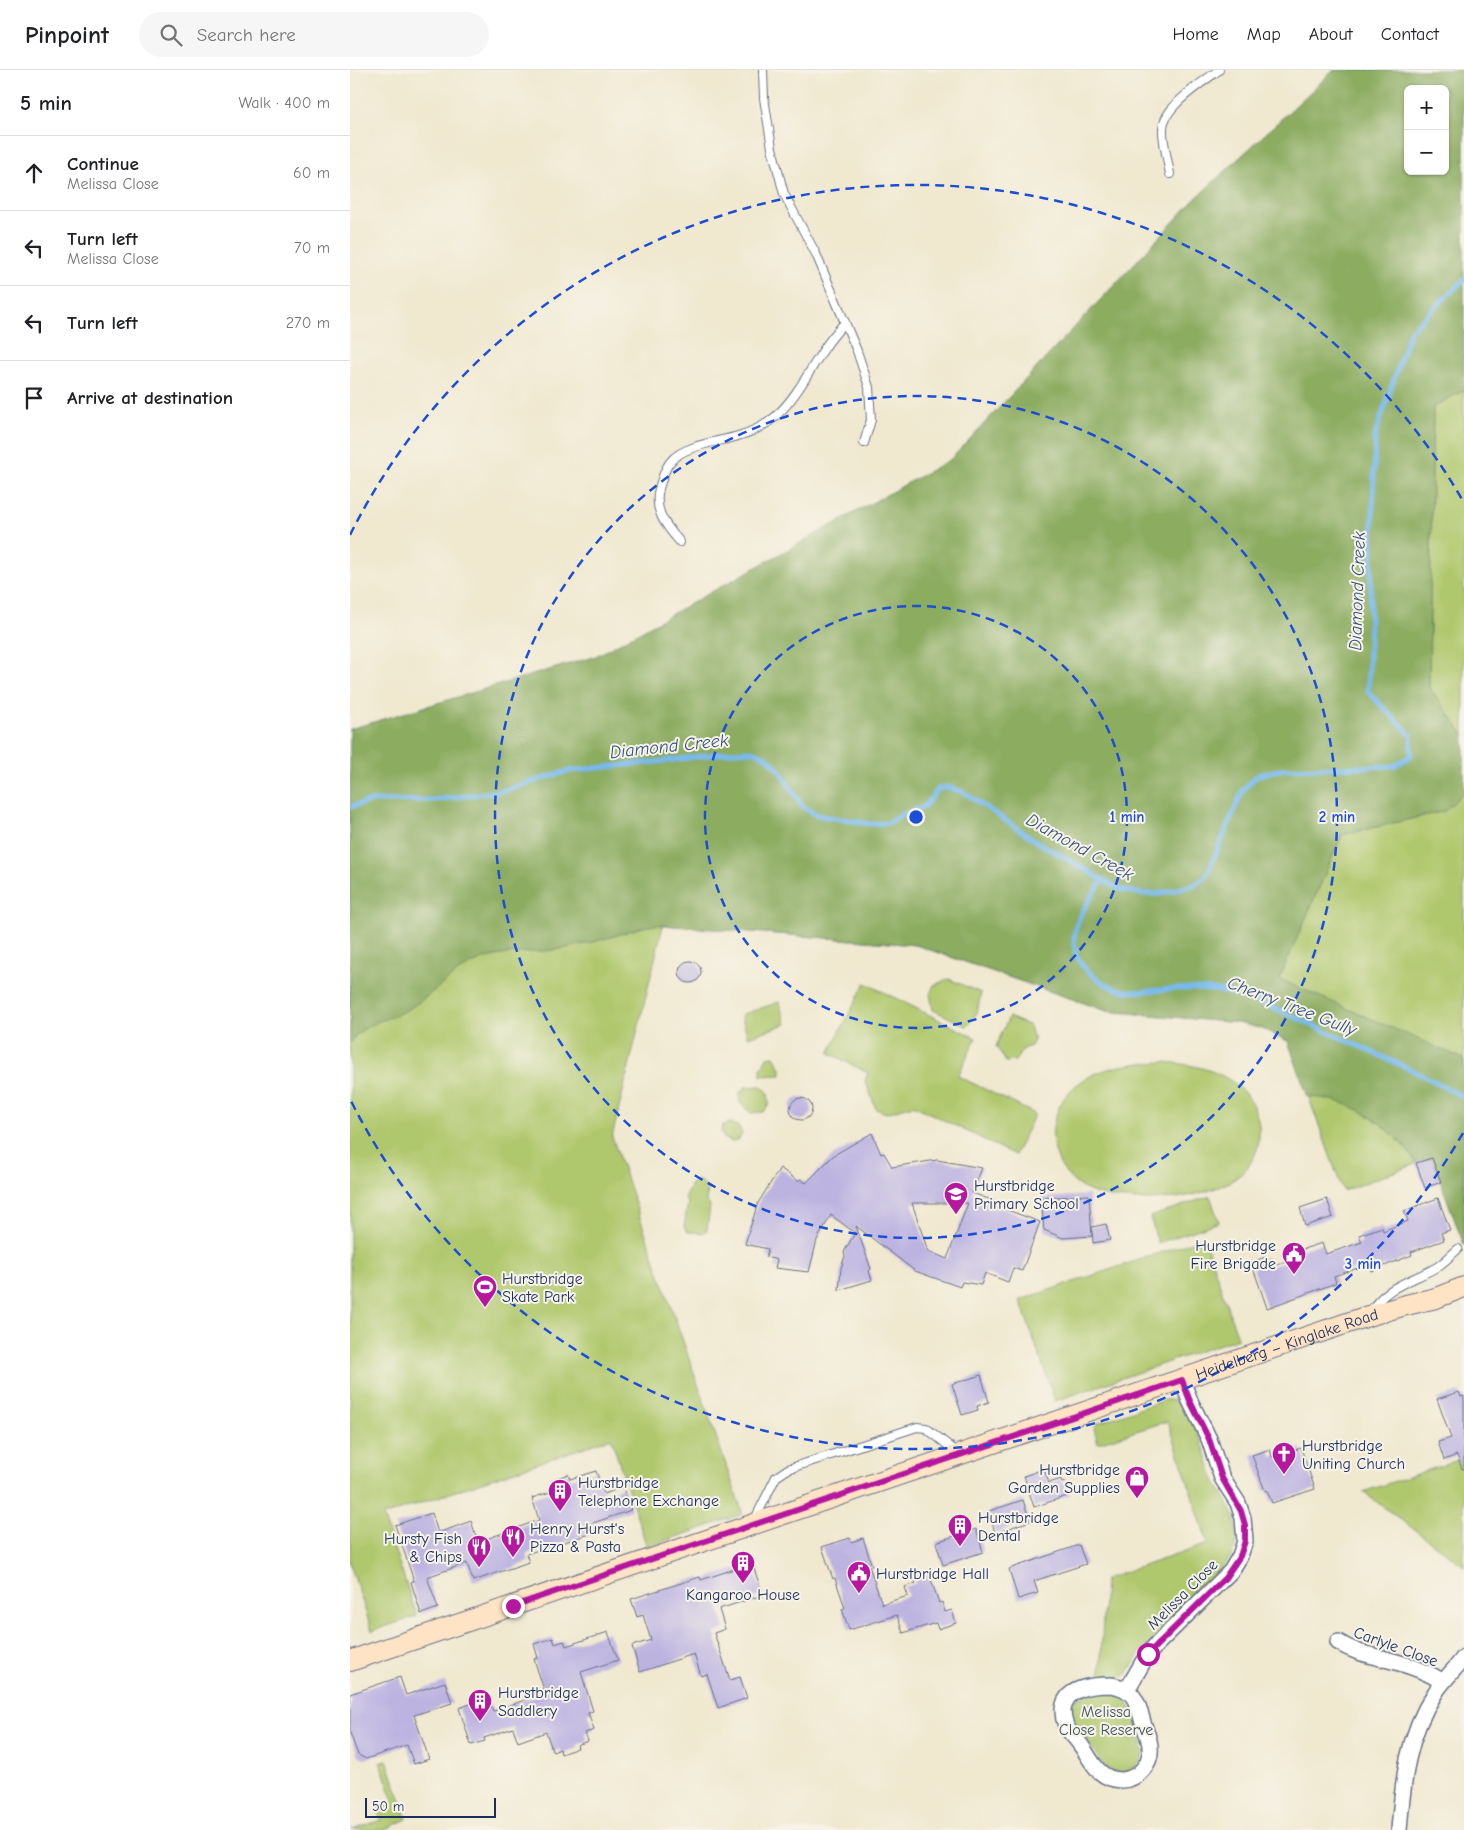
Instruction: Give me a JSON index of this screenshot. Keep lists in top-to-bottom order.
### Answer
{
  "streets": {
    "main road": ["Heidelberg – Kinglake Road"],
    "street": ["Melissa Close", "Carlyle Close"]
  },
  "crossings": [
    ["Heidelberg – Kinglake Road", "Melissa Close"]
  ],
  "water": ["Diamond Creek", "Cherry Tree Gully"],
  "parks": ["Melissa Close Reserve"],
  "places": {
    "school or university": ["Hurstbridge Primary School"],
    "public building": ["Hurstbridge Fire Brigade", "Hurstbridge Hall"],
    "sports": ["Hurstbridge Skate Park"],
    "church": ["Hurstbridge Uniting Church"],
    "shop": ["Hurstbridge Garden Supplies"],
    "building": [
      "Hurstbridge Telephone Exchange",
      "Hurstbridge Dental",
      "Kangaroo House",
      "Hurstbridge Saddlery"
    ],
    "restaurant": ["Henry Hurst's Pizza & Pasta", "Hursty Fish & Chips"]
  },
  "scale_bar": "50 m",
  "page": {
    "header": "Pinpoint",
    "search": "Search here",
    "nav": [
      "Home",
      "Map",
      "About",
      "Contact"
    ],
    "heading": ["5 min", "Walk · 400 m"],
    "map_buttons": ["+", "−"],
    "list": [
      ["Continue", "Melissa Close", "60 m"],
      ["Turn left", "Melissa Close", "70 m"],
      ["Turn left", "270 m"],
      "Arrive at destination"
    ],
    "scale": "50 m"
  },
  "rings": ["1 min", "2 min", "3 min"]
}
